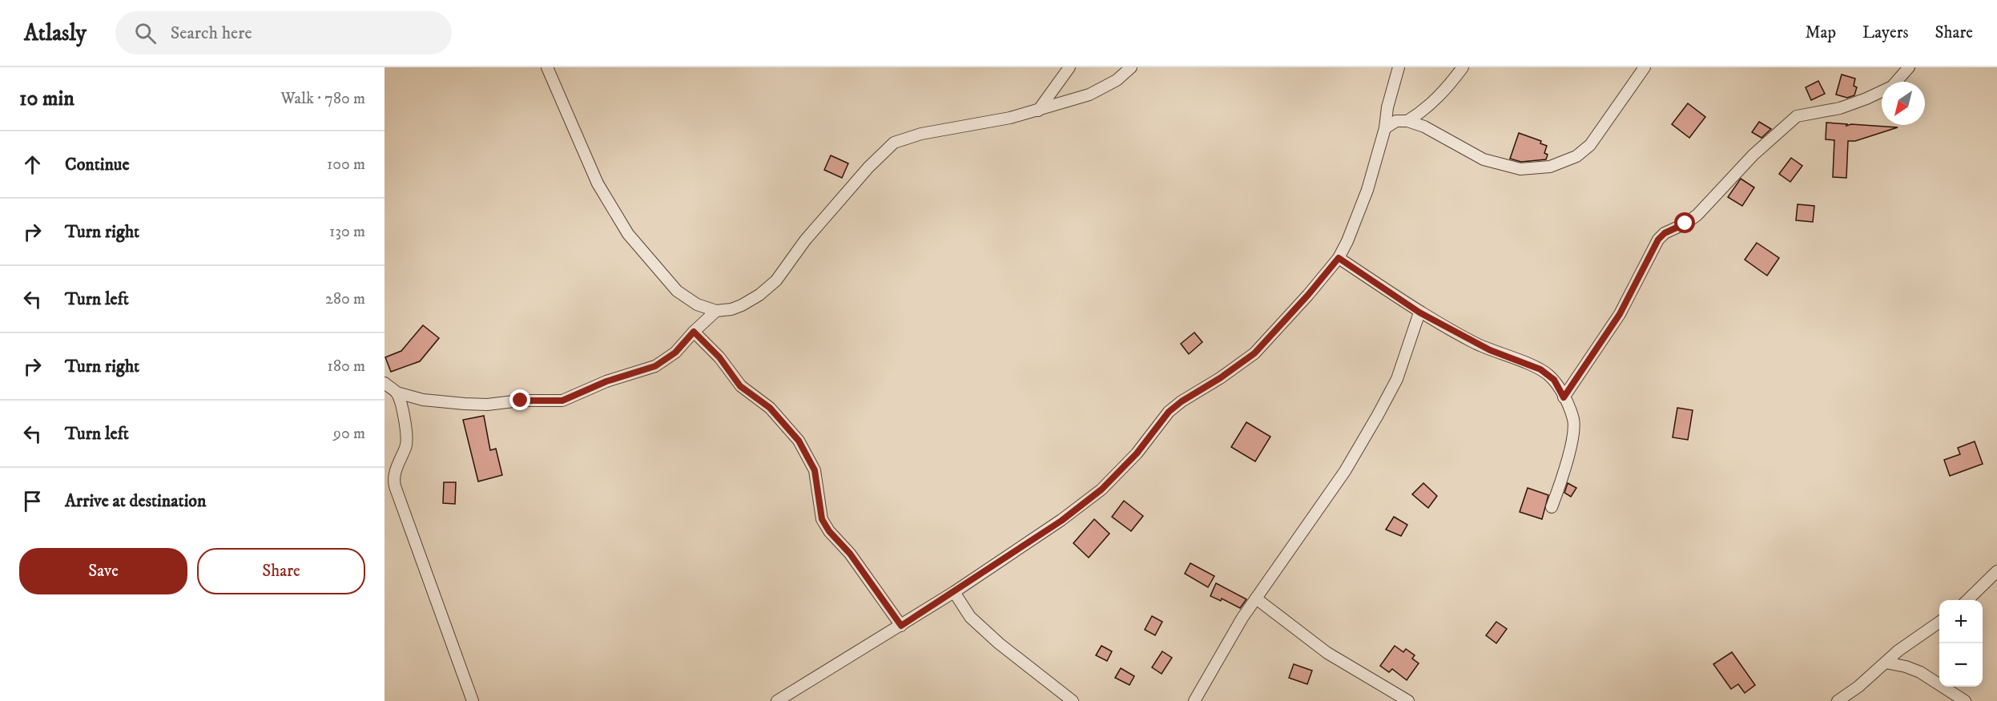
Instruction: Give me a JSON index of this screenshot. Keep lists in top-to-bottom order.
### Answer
{
  "north": "bottom left",
  "page": {
    "header": "Atlasly",
    "search": "Search here",
    "nav": ["Map", "Layers", "Share"],
    "heading": ["10 min", "Walk · 780 m"],
    "list": [
      ["Continue", "100 m"],
      ["Turn right", "130 m"],
      ["Turn left", "280 m"],
      ["Turn right", "180 m"],
      ["Turn left", "90 m"],
      "Arrive at destination"
    ],
    "buttons": ["Save", "Share"],
    "map_buttons": ["+", "−"]
  }
}
